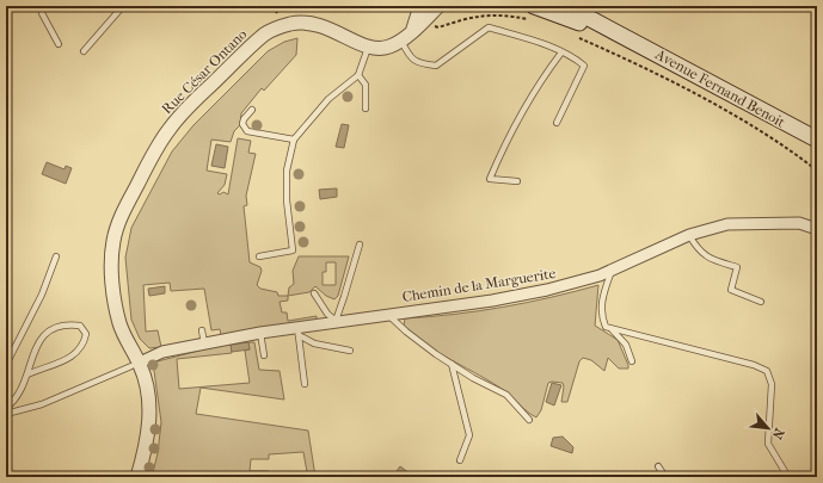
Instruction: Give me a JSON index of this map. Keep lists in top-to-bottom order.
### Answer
{
  "streets": {
    "main road": ["Avenue Fernand Benoit"],
    "street": ["Rue César Ontano", "Chemin de la Marguerite"]
  },
  "crossings": [
    ["Rue César Ontano", "Chemin de la Marguerite"]
  ],
  "north": "bottom right"
}
